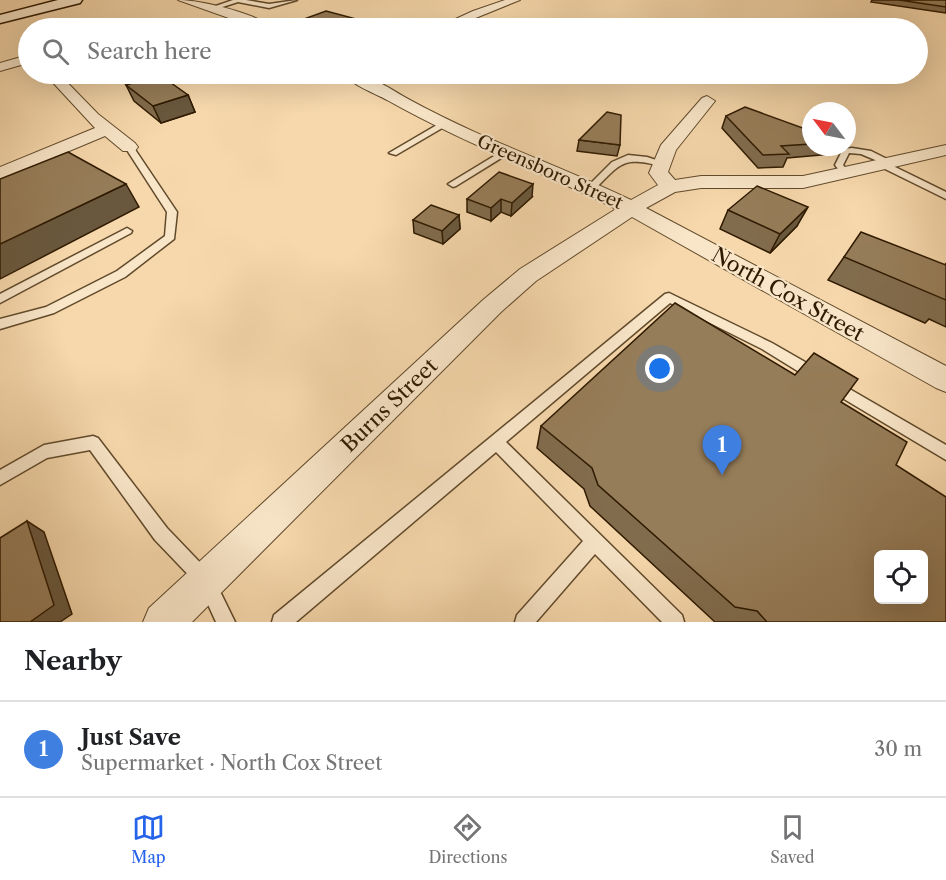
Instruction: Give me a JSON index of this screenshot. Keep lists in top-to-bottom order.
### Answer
{
  "streets": {
    "street": ["Greensboro Street", "North Cox Street", "Burns Street"]
  },
  "crossings": [
    ["Greensboro Street", "North Cox Street"],
    ["Greensboro Street", "Burns Street"],
    ["North Cox Street", "Burns Street"]
  ],
  "north": "top left",
  "page": {
    "search": "Search here",
    "pins": "1",
    "heading": "Nearby",
    "list": [
      {
        "mark": "1",
        "name": "Just Save",
        "note": "Supermarket · North Cox Street",
        "value": "30 m"
      }
    ],
    "nav": ["Map", "Directions", "Saved"]
  }
}
